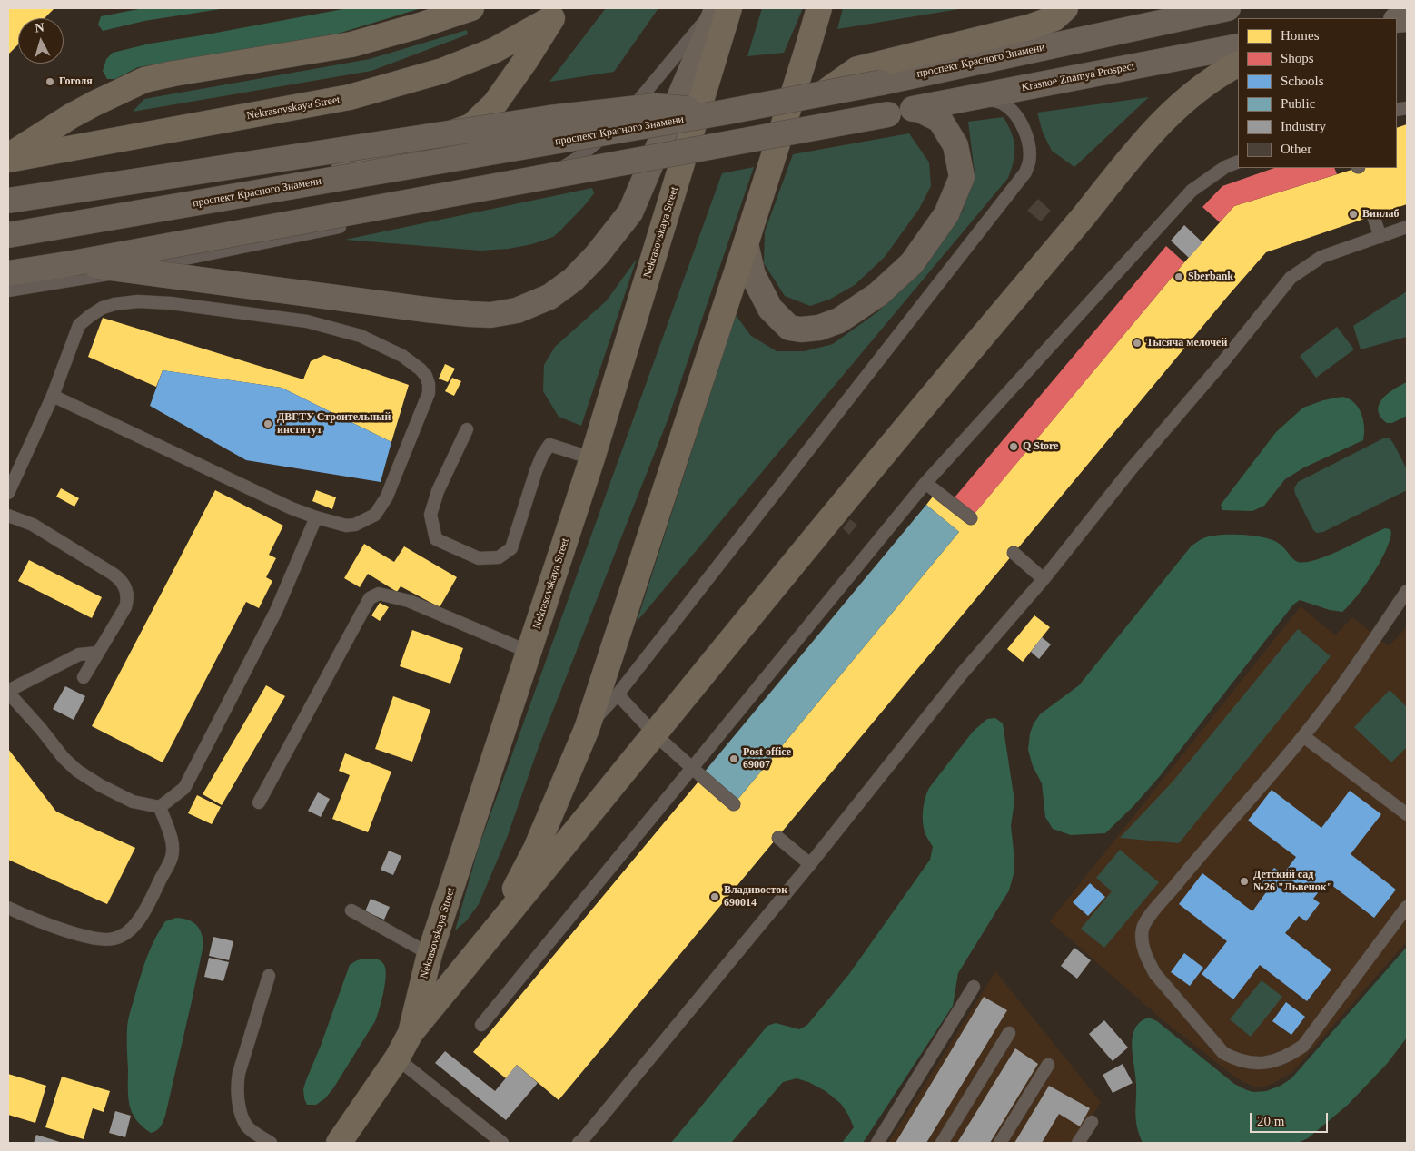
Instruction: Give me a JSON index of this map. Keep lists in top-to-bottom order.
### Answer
{
  "streets": {
    "highway": ["Nekrasovskaya Street"],
    "main road": ["проспект Красного Знамени", "Krasnoe Znamya Prospect"]
  },
  "places": [
    "Гоголя",
    "Винлаб",
    "Sberbank",
    "Тысяча мелочей",
    "ДВГТУ Строительный институт",
    "Q Store",
    "Post office 69007",
    "Детский сад №26 \"Львенок\"",
    "Владивосток 690014"
  ],
  "legend": [
    "Homes",
    "Shops",
    "Schools",
    "Public",
    "Industry",
    "Other"
  ],
  "scale_bar": "20 m",
  "north": "top"
}
